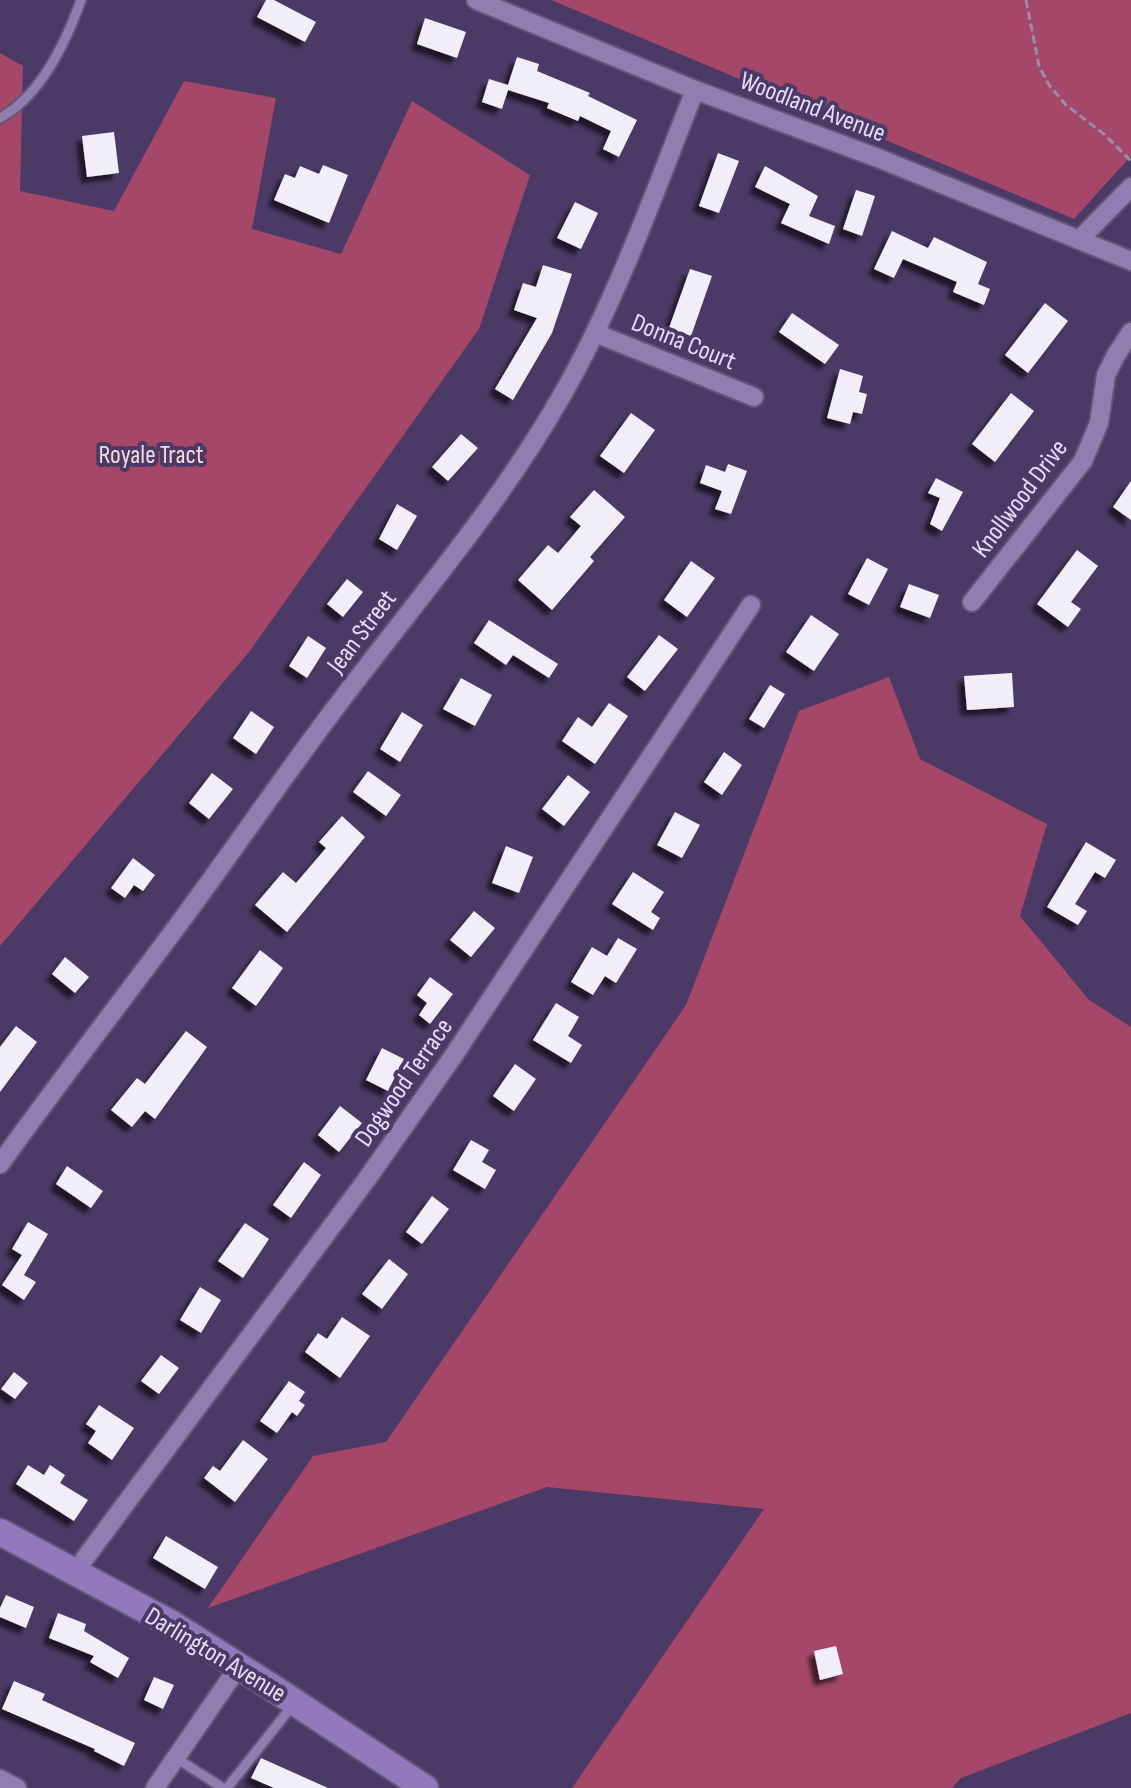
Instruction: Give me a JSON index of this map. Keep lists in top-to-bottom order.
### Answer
{
  "streets": {
    "main road": ["Darlington Avenue"],
    "street": [
      "Woodland Avenue",
      "Donna Court",
      "Knollwood Drive",
      "Jean Street",
      "Dogwood Terrace"
    ]
  },
  "crossings": [
    ["Woodland Avenue", "Jean Street"],
    ["Donna Court", "Jean Street"],
    ["Dogwood Terrace", "Darlington Avenue"]
  ],
  "parks": ["Royale Tract"]
}
